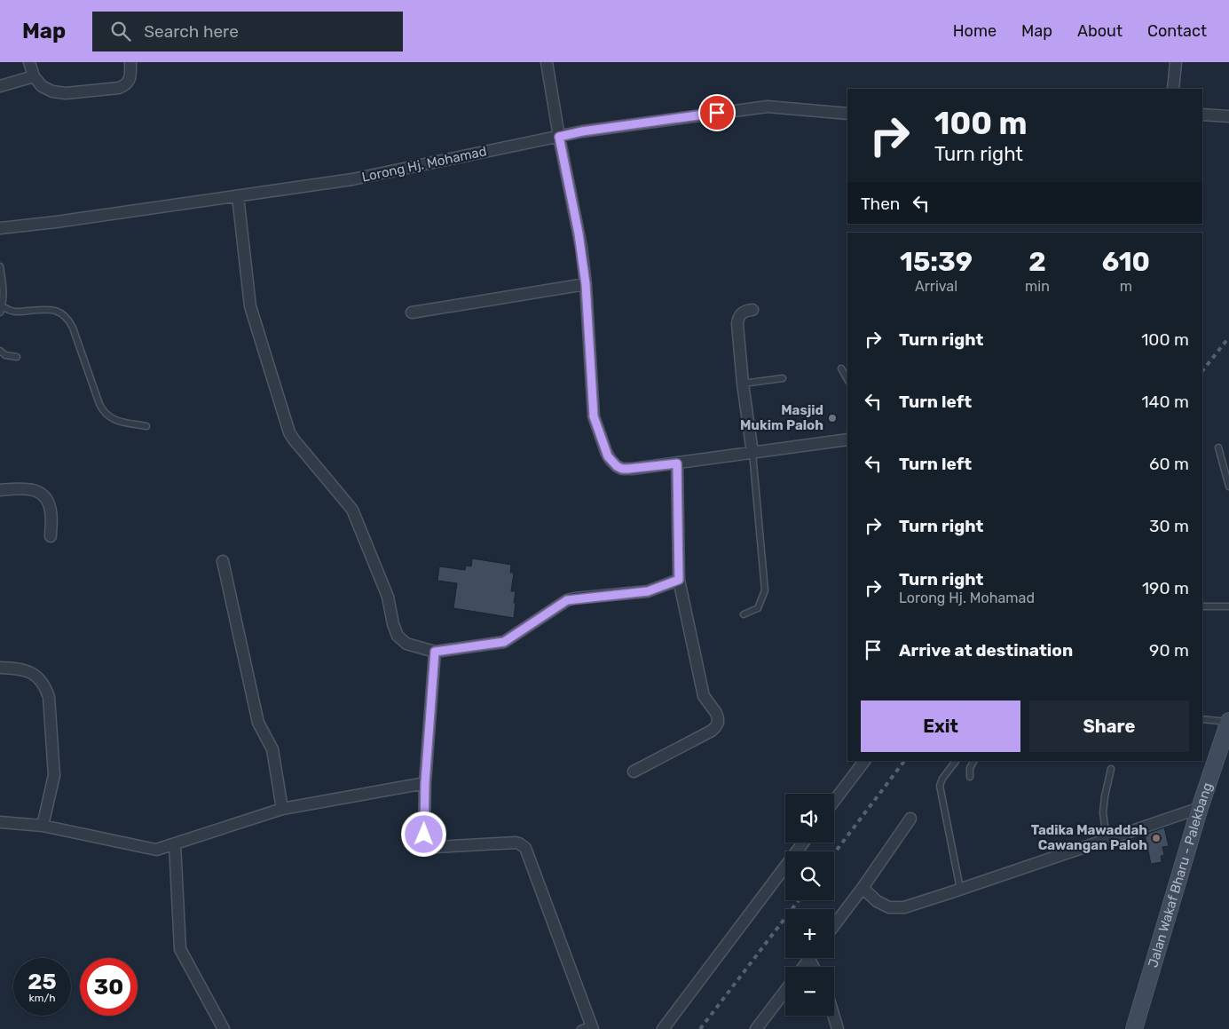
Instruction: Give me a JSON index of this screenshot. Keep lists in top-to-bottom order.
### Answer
{
  "streets": {
    "main road": ["Jalan Wakaf Bharu - Palekbang"],
    "street": ["Lorong Hj. Mohamad"]
  },
  "places": ["Masjid Mukim Paloh", "Tadika Mawaddah Cawangan Paloh"],
  "page": {
    "header": "Map",
    "search": "Search here",
    "nav": [
      "Home",
      "Map",
      "About",
      "Contact"
    ],
    "turn": ["100 m", "Turn right"],
    "then": "Then",
    "eta": [
      "15:39",
      "Arrival",
      "2",
      "min",
      "610",
      "m"
    ],
    "list": [
      {
        "name": "Turn right",
        "value": "100 m"
      },
      {
        "name": "Turn left",
        "value": "140 m"
      },
      {
        "name": "Turn left",
        "value": "60 m"
      },
      {
        "name": "Turn right",
        "value": "30 m"
      },
      {
        "name": "Turn right",
        "note": "Lorong Hj. Mohamad",
        "value": "190 m"
      },
      {
        "name": "Arrive at destination",
        "value": "90 m"
      }
    ],
    "buttons": ["Exit", "Share"],
    "map_buttons": ["+", "−"],
    "speed": "25 km/h",
    "limit": "30"
  }
}
